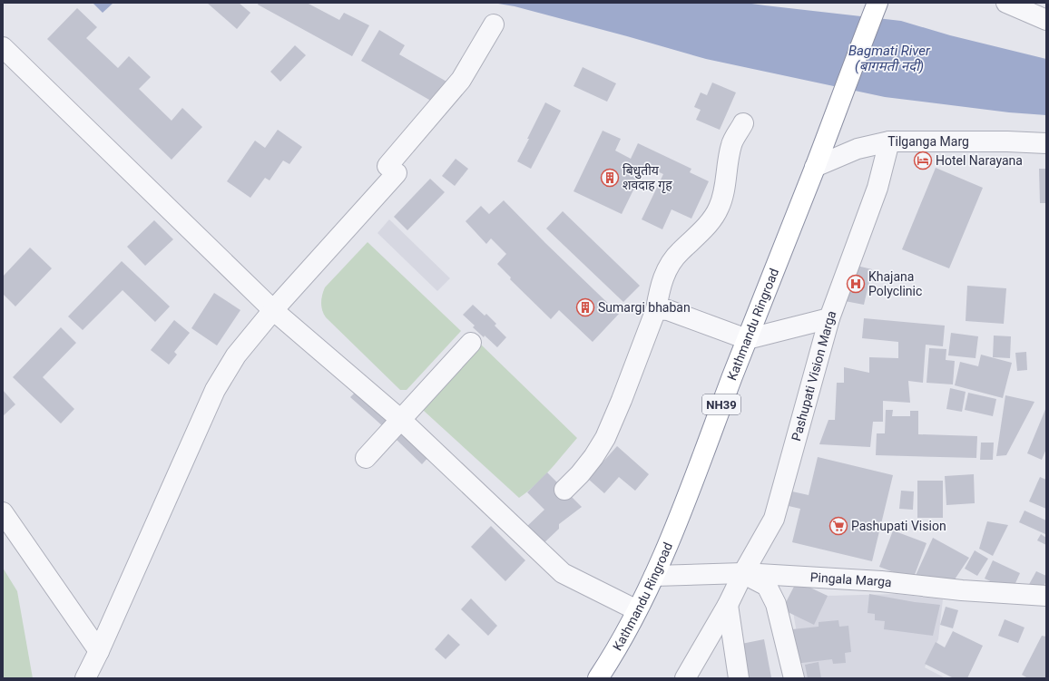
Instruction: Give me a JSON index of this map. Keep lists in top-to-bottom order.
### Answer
{
  "streets": {
    "highway": ["Kathmandu Ringroad", "NH39"],
    "street": ["Tilganga Marg", "Pashupati Vision Marga", "Pingala Marga"]
  },
  "crossings": [
    ["Tilganga Marg", "Kathmandu Ringroad"],
    ["Tilganga Marg", "Pashupati Vision Marga"],
    ["Kathmandu Ringroad", "Pingala Marga"],
    ["Pashupati Vision Marga", "Pingala Marga"]
  ],
  "water": ["Bagmati River (बागमती नदी)"],
  "places": {
    "hotel": ["Hotel Narayana"],
    "building": ["बिधुतीय शवदाह गृह", "Sumargi bhaban"],
    "hospital": ["Khajana Polyclinic"],
    "supermarket": ["Pashupati Vision"]
  }
}
